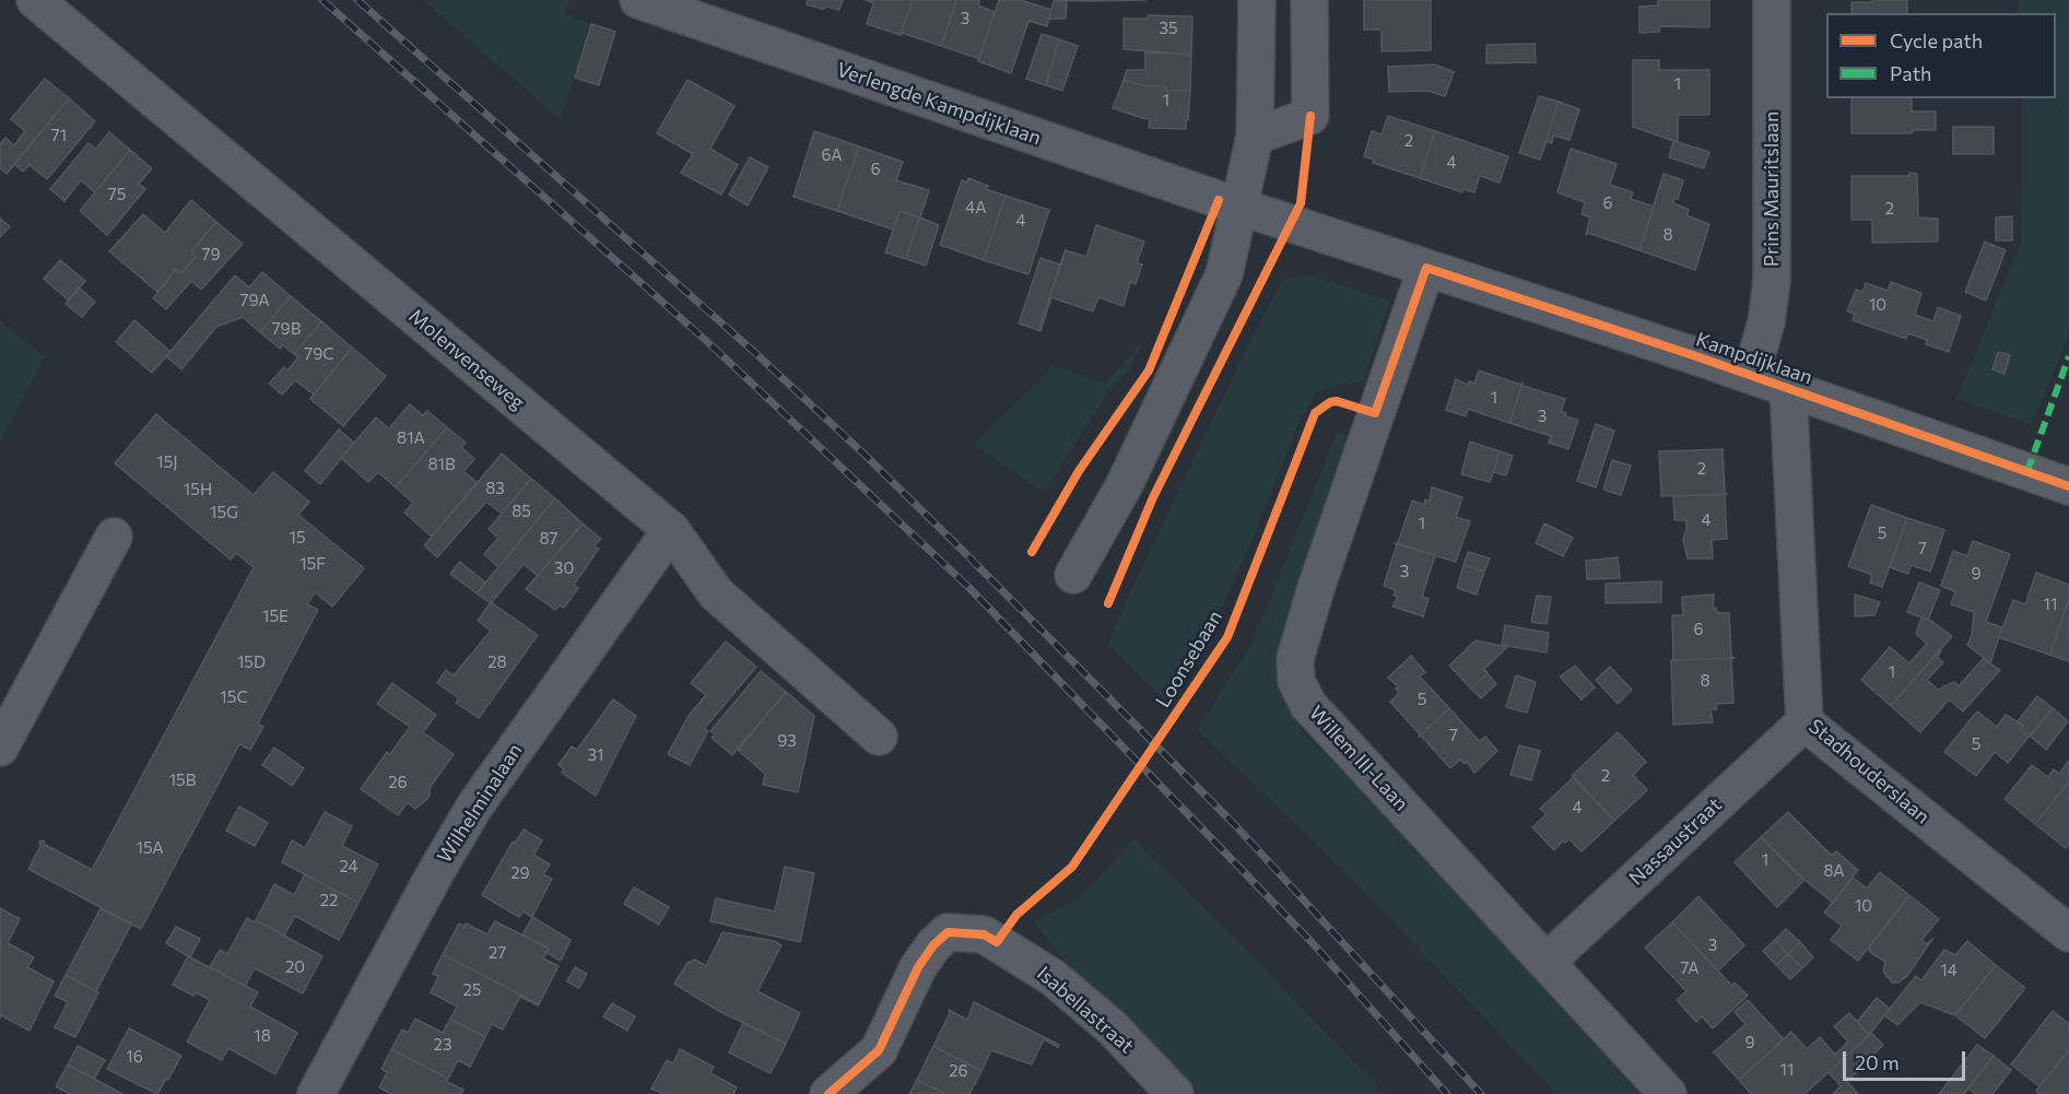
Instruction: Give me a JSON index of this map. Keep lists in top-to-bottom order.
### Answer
{
  "streets": {
    "street": [
      "Verlengde Kampdijklaan",
      "Prins Mauritslaan",
      "Kampdijklaan",
      "Molenvenseweg",
      "Willem III-Laan",
      "Stadhouderslaan",
      "Wilhelminalaan",
      "Nassaustraat",
      "Isabellastraat"
    ],
    "cycle path": ["Loonsebaan"]
  },
  "crossings": [
    ["Verlengde Kampdijklaan", "Kampdijklaan"],
    ["Prins Mauritslaan", "Kampdijklaan"],
    ["Kampdijklaan", "Willem III-Laan"],
    ["Kampdijklaan", "Stadhouderslaan"],
    ["Molenvenseweg", "Wilhelminalaan"],
    ["Willem III-Laan", "Nassaustraat"],
    ["Stadhouderslaan", "Nassaustraat"]
  ],
  "house_numbers": [
    "3",
    "35",
    "1",
    "1",
    "71",
    "2",
    "6A",
    "4",
    "6",
    "75",
    "6",
    "4A",
    "2",
    "4",
    "8",
    "79",
    "79A",
    "10",
    "79B",
    "79C",
    "1",
    "3",
    "81A",
    "15J",
    "81B",
    "2",
    "83",
    "15H",
    "85",
    "15G",
    "4",
    "1",
    "5",
    "15",
    "87",
    "7",
    "15F",
    "30",
    "3",
    "9",
    "11",
    "15E",
    "6",
    "15D",
    "28",
    "1",
    "8",
    "15C",
    "5",
    "7",
    "93",
    "5",
    "31",
    "2",
    "15B",
    "26",
    "4",
    "15A",
    "1",
    "24",
    "8A",
    "29",
    "22",
    "10",
    "3",
    "27",
    "20",
    "7A",
    "14",
    "25",
    "18",
    "9",
    "23",
    "16",
    "11",
    "26"
  ],
  "legend": ["Cycle path", "Path"],
  "scale_bar": "20 m"
}
